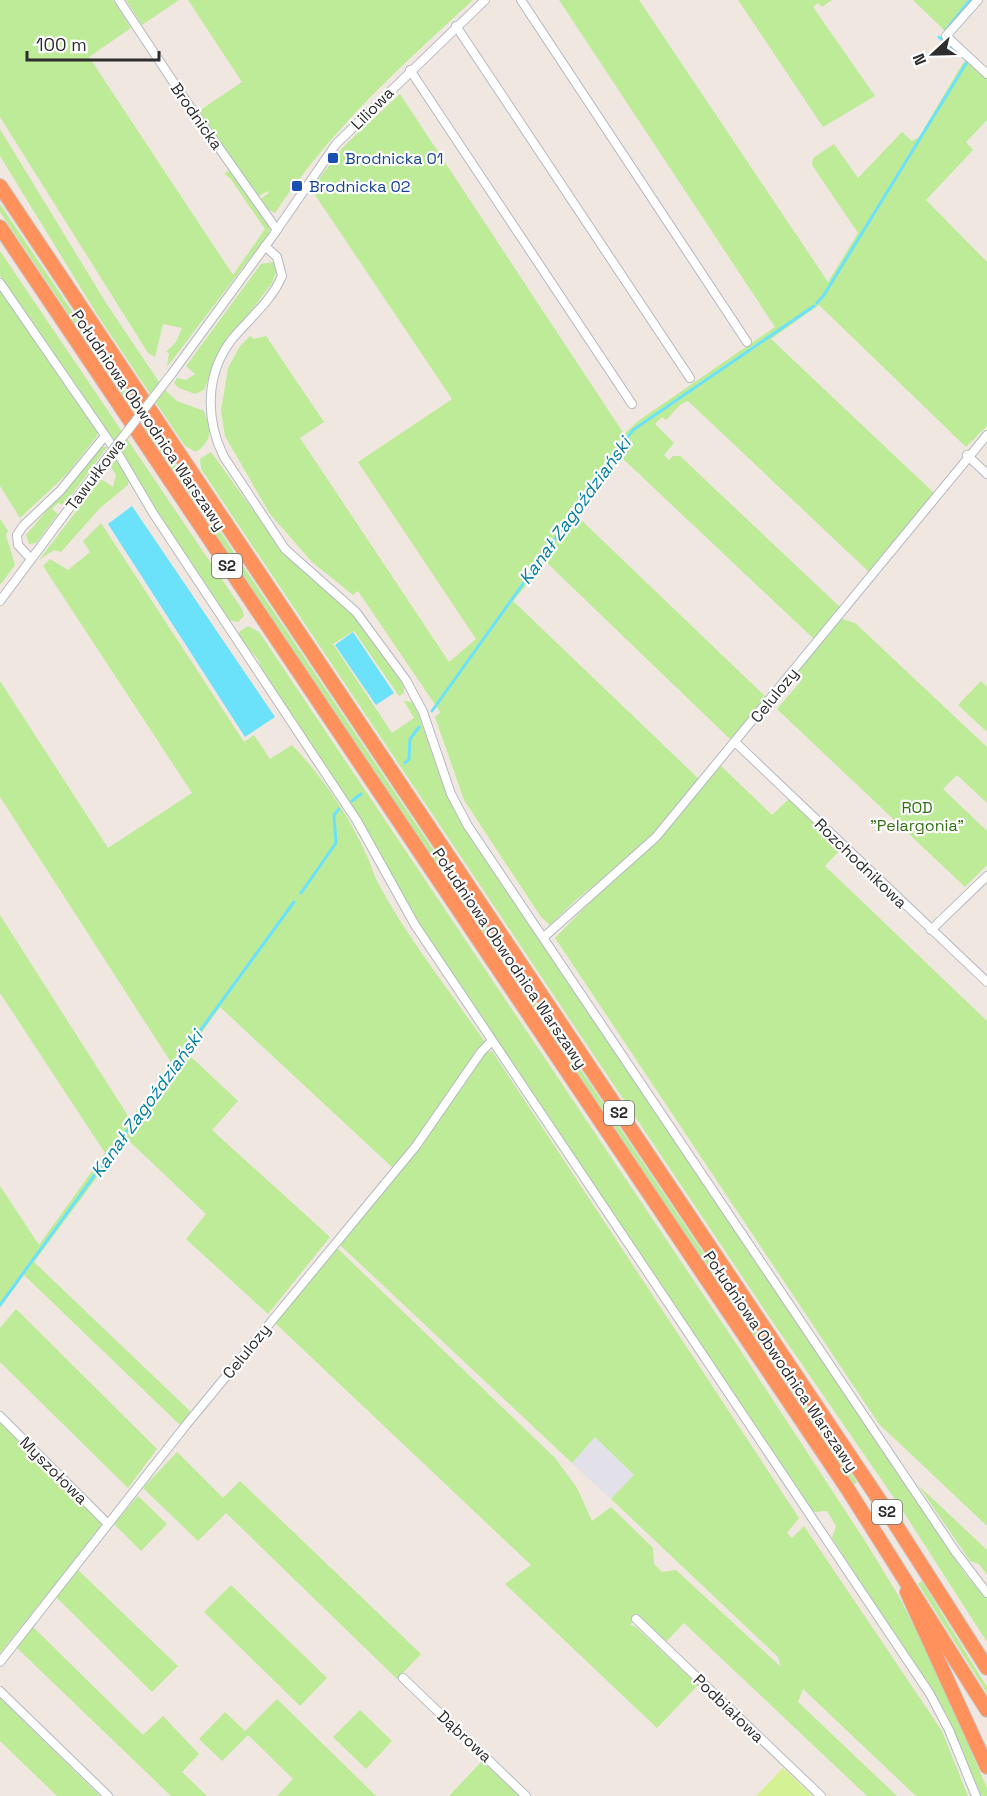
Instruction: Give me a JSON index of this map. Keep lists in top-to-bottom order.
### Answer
{
  "streets": {
    "highway": ["Południowa Obwodnica Warszawy", "S2"],
    "street": [
      "Liliowa",
      "Brodnicka",
      "Tawułkowa",
      "Celulozy",
      "Rozchodnikowa",
      "Myszołowa",
      "Podbiałowa",
      "Dąbrowa"
    ]
  },
  "crossings": [
    ["Liliowa", "Brodnicka"],
    ["Liliowa", "Tawułkowa"],
    ["Brodnicka", "Tawułkowa"],
    ["Celulozy", "Rozchodnikowa"],
    ["Celulozy", "Myszołowa"]
  ],
  "water": ["Kanał Zagoździański"],
  "parks": ["ROD \"Pelargonia\""],
  "places": {
    "transit": ["Brodnicka 01", "Brodnicka 02"]
  },
  "scale_bar": "100 m",
  "north": "left"
}
